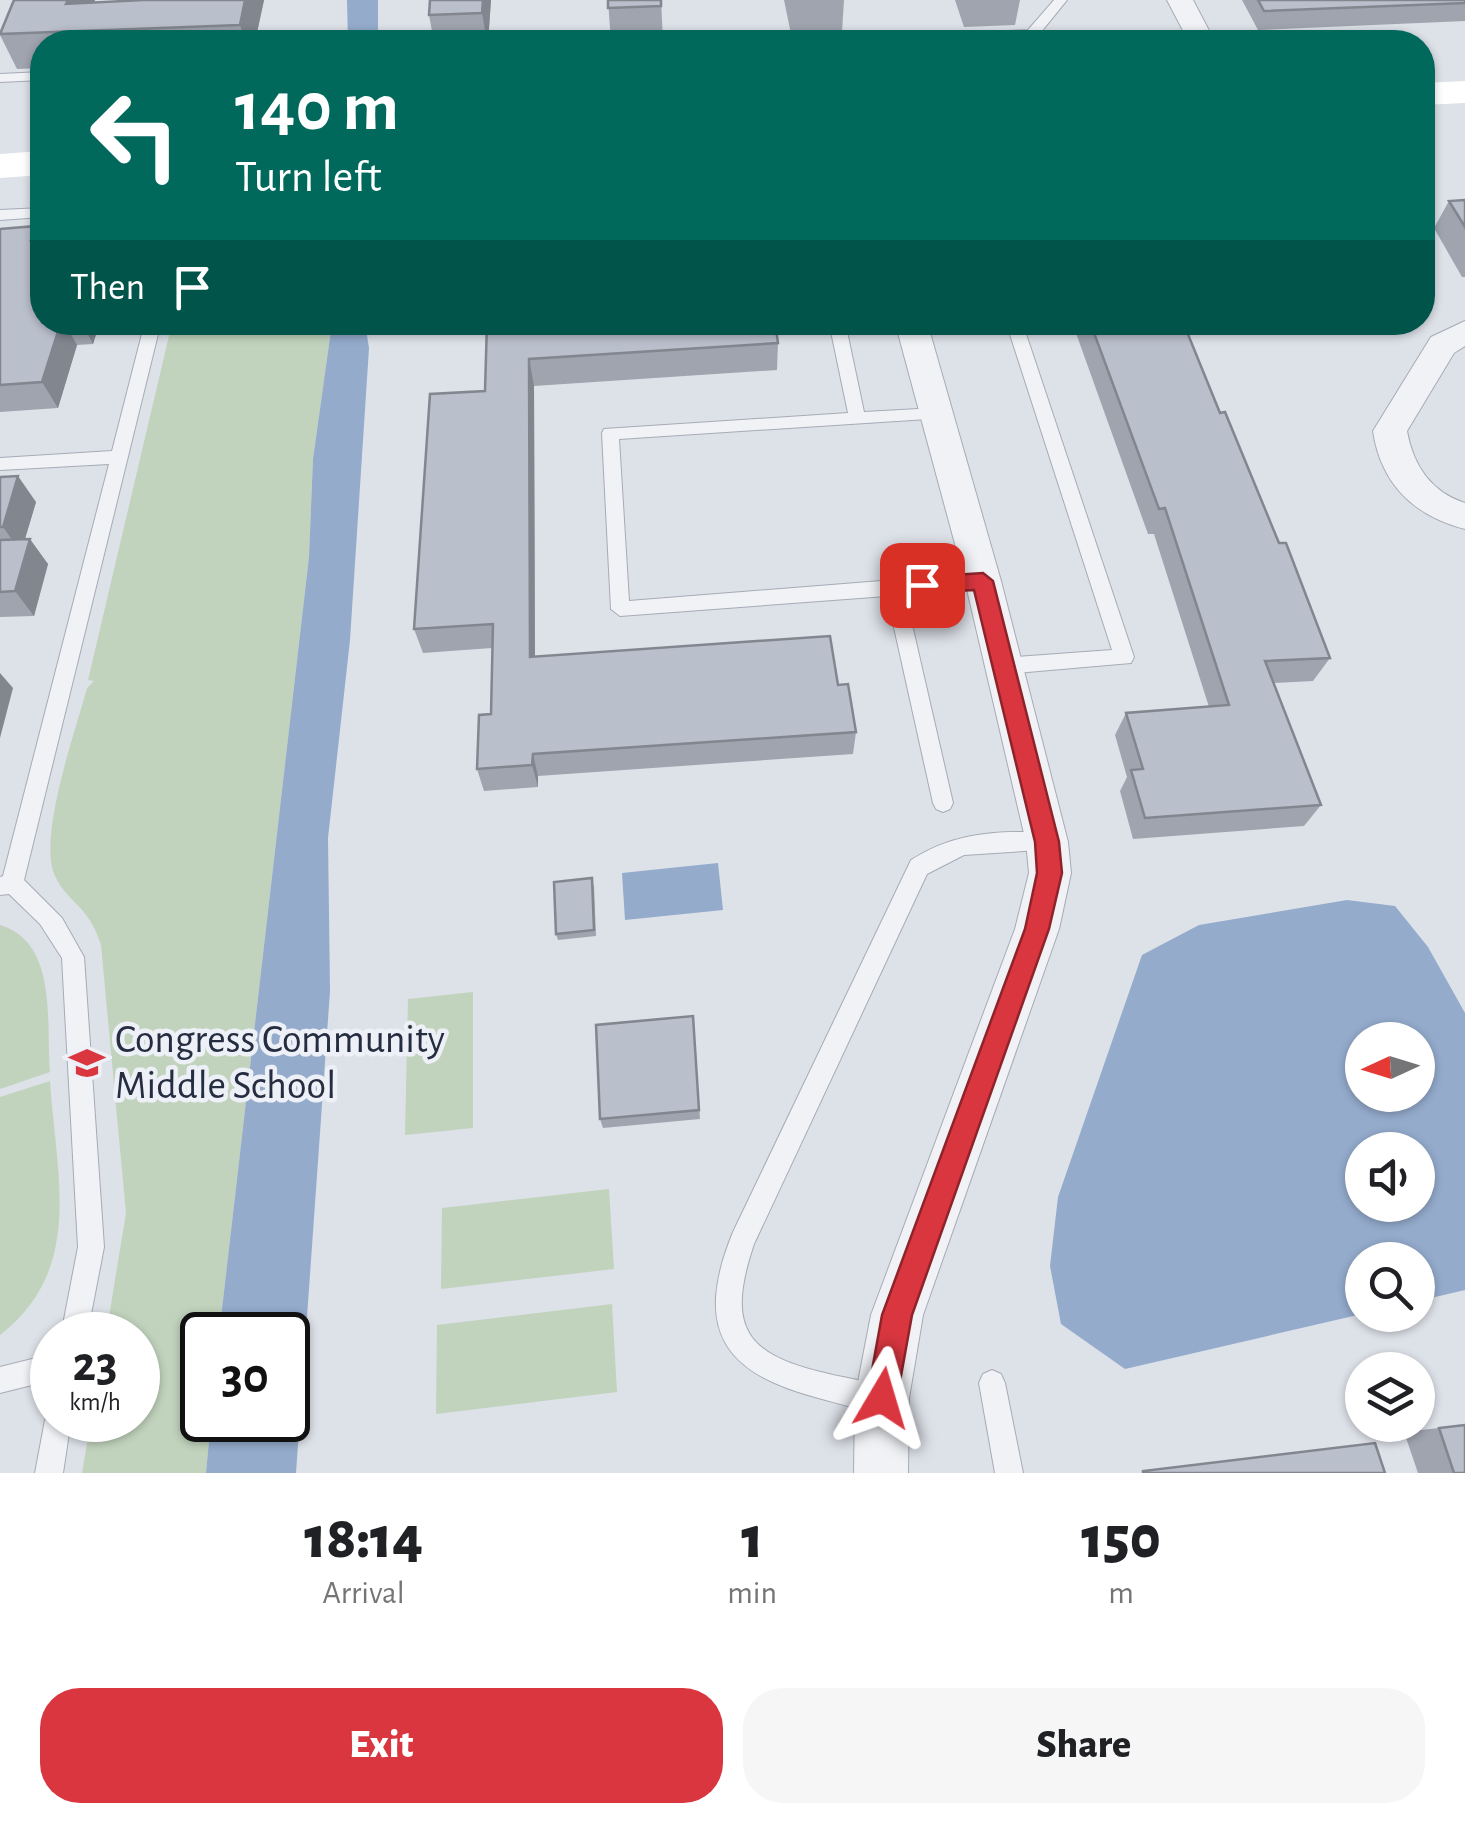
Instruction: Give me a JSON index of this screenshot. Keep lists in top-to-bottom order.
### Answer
{
  "places": {
    "school or university": ["Congress Community Middle School"]
  },
  "north": "left",
  "page": {
    "turn": ["140 m", "Turn left"],
    "then": "Then",
    "speed": "23 km/h",
    "limit": "30",
    "eta": [
      "18:14",
      "Arrival",
      "1",
      "min",
      "150",
      "m"
    ],
    "buttons": ["Exit", "Share"]
  }
}
